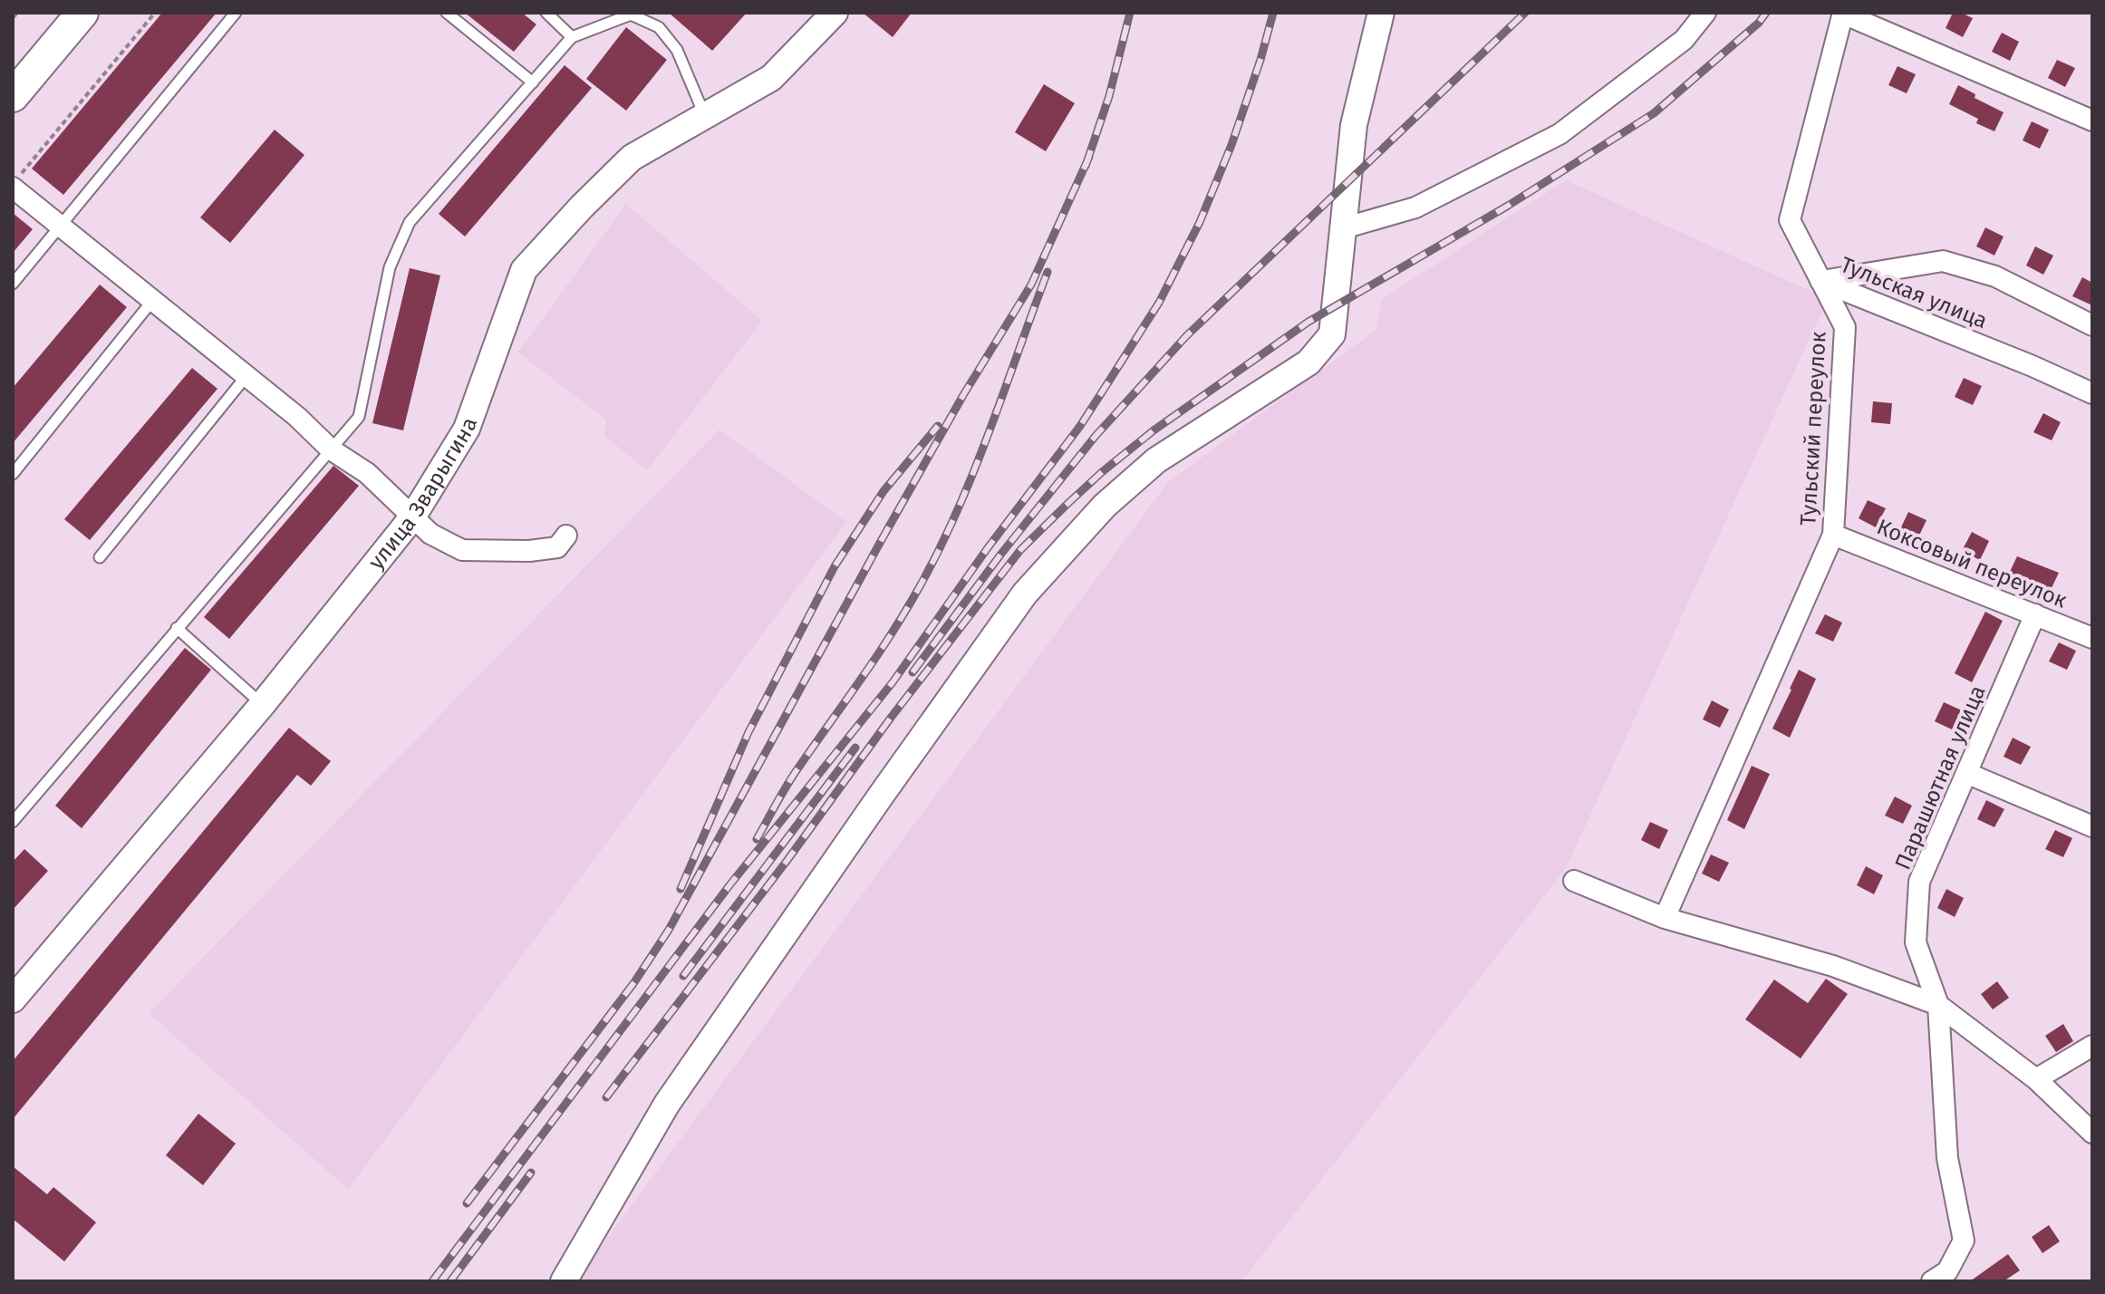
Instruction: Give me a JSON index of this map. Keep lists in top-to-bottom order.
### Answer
{
  "streets": {
    "street": [
      "Тульская улица",
      "Тульский переулок",
      "улица Зварыгина",
      "Коксовый переулок",
      "Парашютная улица"
    ]
  },
  "crossings": [
    ["Тульская улица", "Тульский переулок"],
    ["Тульский переулок", "Коксовый переулок"],
    ["Коксовый переулок", "Парашютная улица"]
  ]
}
